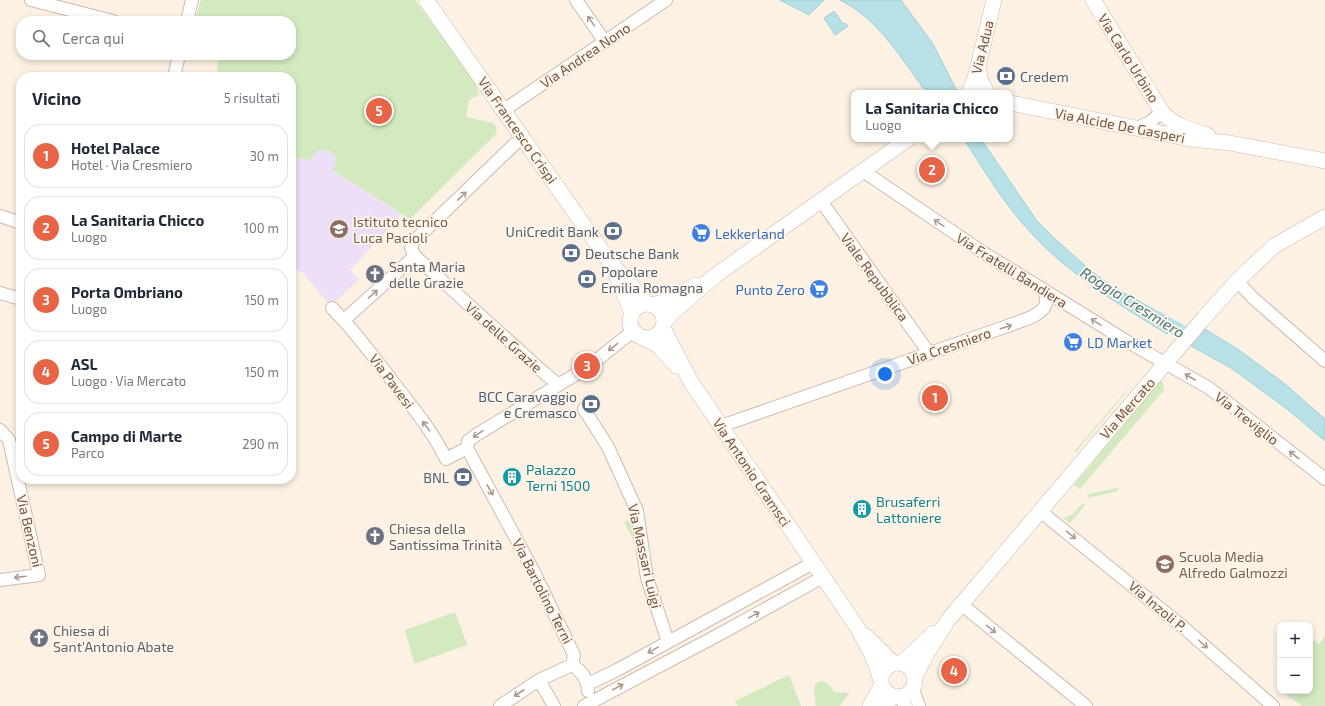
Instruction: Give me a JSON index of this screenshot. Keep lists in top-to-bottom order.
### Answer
{
  "streets": {
    "street": [
      "Via Adua",
      "Via Andrea Nono",
      "Via Carlo Urbino",
      "Via Alcide De Gasperi",
      "Via Francesco Crispi",
      "Via Fratelli Bandiera",
      "Viale Repubblica",
      "Via delle Grazie",
      "Via Cresmiero",
      "Via Pavesi",
      "Via Mercato",
      "Via Treviglio",
      "Via Antonio Gramsci",
      "Via Benzoni",
      "Via Massari Luigi",
      "Via Bartolino Terni",
      "Via Inzoli P."
    ]
  },
  "crossings": [
    ["Via Andrea Nono", "Via Francesco Crispi"],
    ["Via Carlo Urbino", "Via Alcide De Gasperi"],
    ["Via Fratelli Bandiera", "Via Cresmiero"],
    ["Via Fratelli Bandiera", "Via Mercato"],
    ["Via Fratelli Bandiera", "Via Treviglio"],
    ["Viale Repubblica", "Via Cresmiero"],
    ["Via Cresmiero", "Via Antonio Gramsci"],
    ["Via Pavesi", "Via Bartolino Terni"],
    ["Via Mercato", "Via Treviglio"],
    ["Via Mercato", "Via Antonio Gramsci"],
    ["Via Mercato", "Via Inzoli P."]
  ],
  "one_way": [
    "Via Fratelli Bandiera",
    "Via Cresmiero",
    "Via Pavesi",
    "Via Bartolino Terni",
    "Via Inzoli P."
  ],
  "water": ["Roggia Cresmiero"],
  "places": {
    "bank": [
      "Credem",
      "UniCredit Bank",
      "Deutsche Bank",
      "Popolare Emilia Romagna",
      "BCC Caravaggio e Cremasco",
      "BNL"
    ],
    "school or university": ["Istituto tecnico Luca Pacioli", "Scuola Media Alfredo Galmozzi"],
    "supermarket": ["Lekkerland", "Punto Zero", "LD Market"],
    "church": ["Santa Maria delle Grazie", "Chiesa della Santissima Trinità", "Chiesa di Sant'Antonio Abate"],
    "building": ["Palazzo Terni 1500", "Brusaferri Lattoniere"]
  },
  "page": {
    "search": "Cerca qui",
    "heading": ["Vicino", "5 risultati"],
    "popup": ["La Sanitaria Chicco", "Luogo"],
    "pins": [
      "5",
      "2",
      "3",
      "1",
      "4"
    ],
    "list": [
      {
        "mark": "1",
        "name": "Hotel Palace",
        "note": "Hotel · Via Cresmiero",
        "value": "30 m"
      },
      {
        "mark": "2",
        "name": "La Sanitaria Chicco",
        "note": "Luogo",
        "value": "100 m"
      },
      {
        "mark": "3",
        "name": "Porta Ombriano",
        "note": "Luogo",
        "value": "150 m"
      },
      {
        "mark": "4",
        "name": "ASL",
        "note": "Luogo · Via Mercato",
        "value": "150 m"
      },
      {
        "mark": "5",
        "name": "Campo di Marte",
        "note": "Parco",
        "value": "290 m"
      }
    ],
    "map_buttons": ["+", "−"]
  }
}
